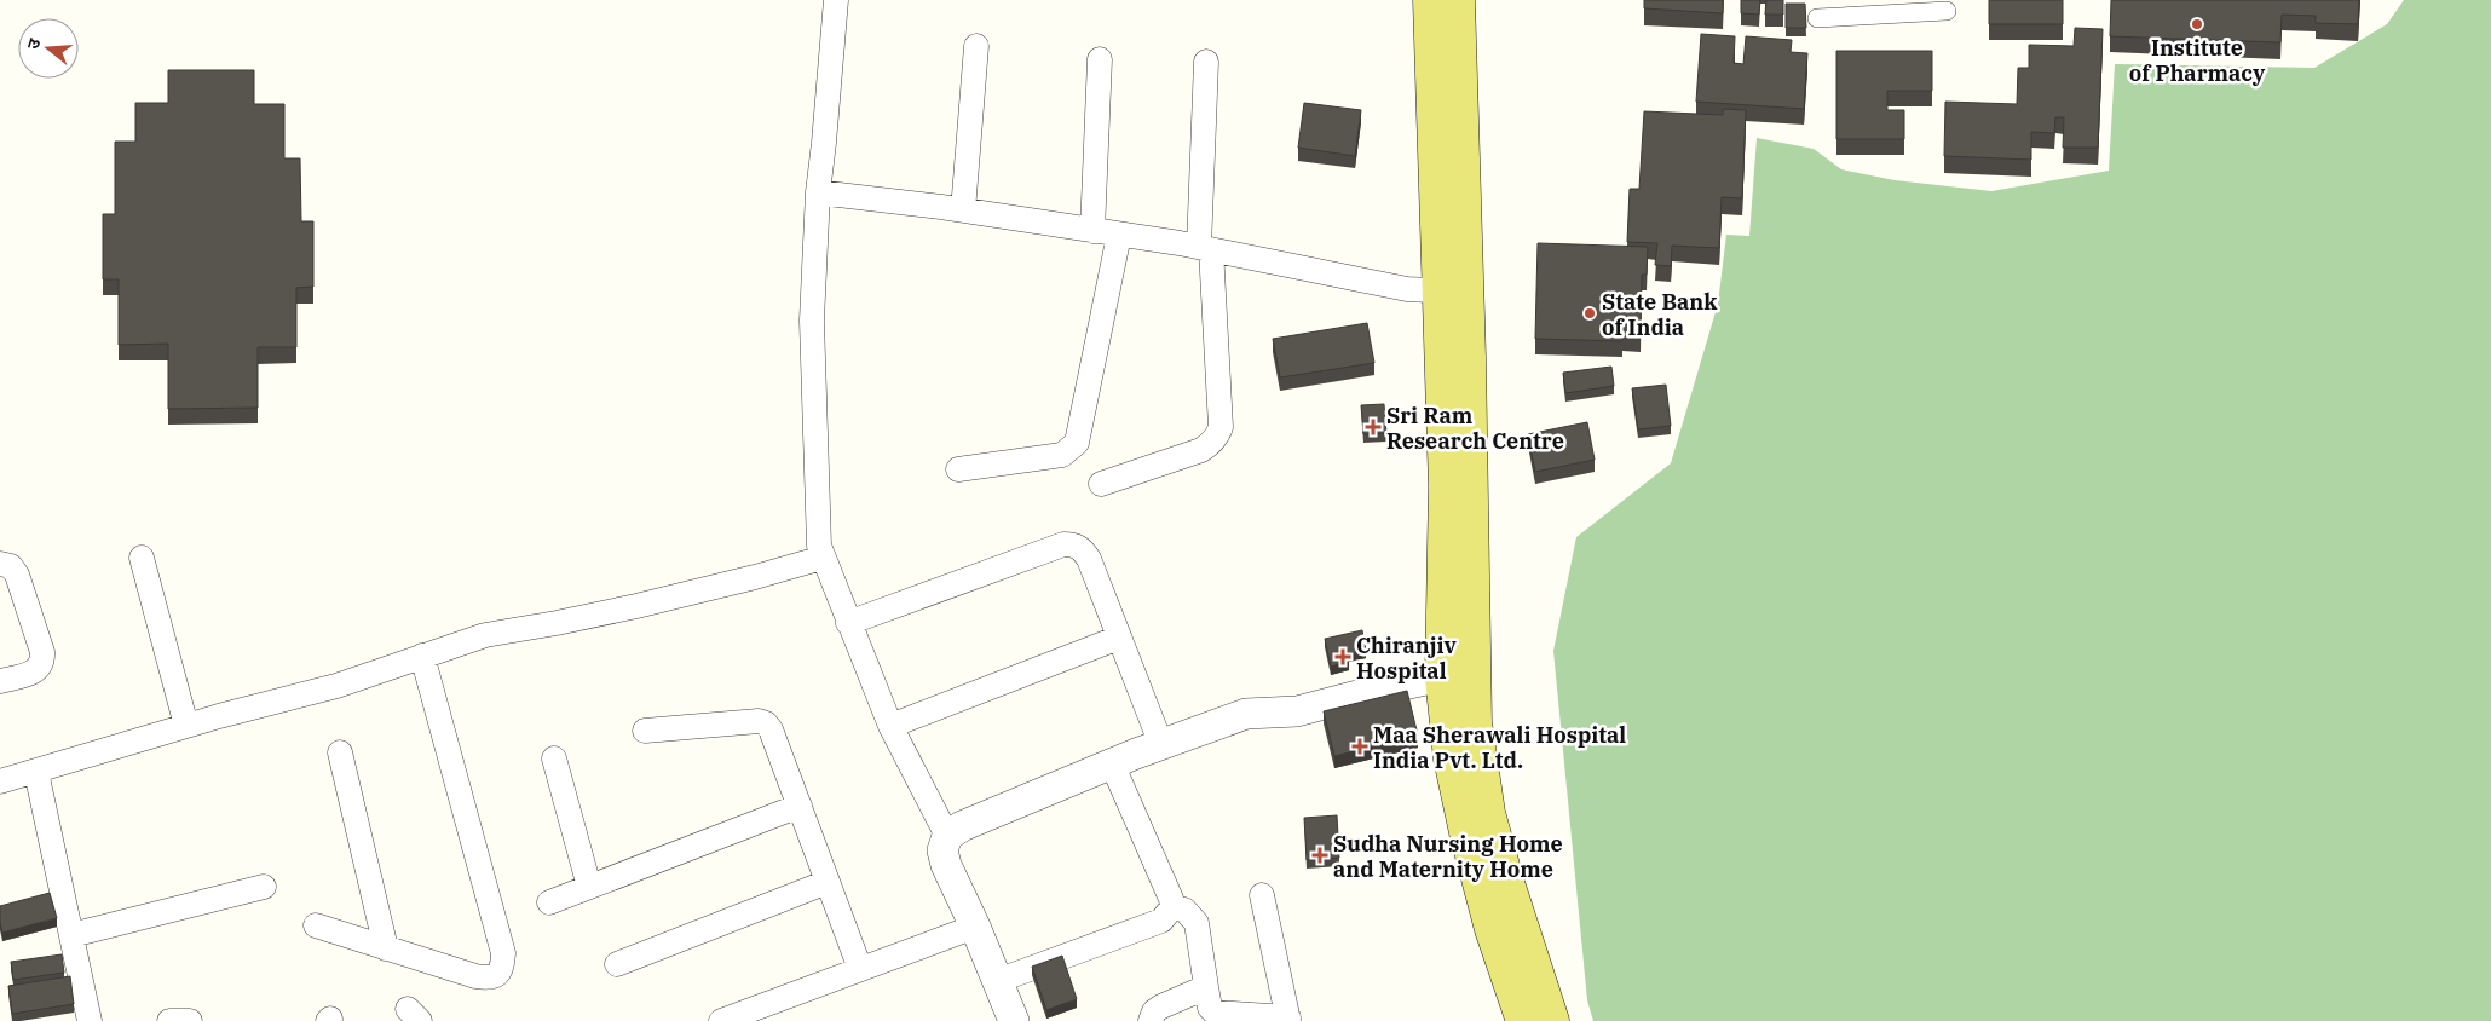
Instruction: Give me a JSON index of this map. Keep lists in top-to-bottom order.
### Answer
{
  "places": {
    "other": ["Institute of Pharmacy", "State Bank of India"],
    "health": [
      "Sri Ram Research Centre",
      "Chiranjiv Hospital",
      "Maa Sherawali Hospital India Pvt. Ltd.",
      "Sudha Nursing Home and Maternity Home"
    ]
  },
  "north": "left"
}
